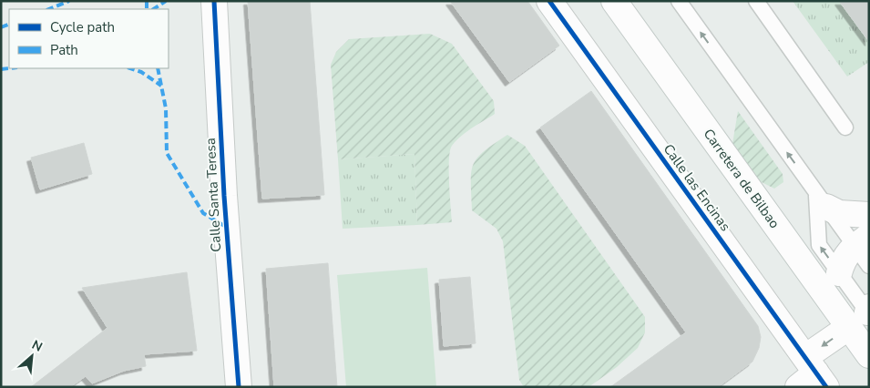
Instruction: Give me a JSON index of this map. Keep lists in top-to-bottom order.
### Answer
{
  "streets": {
    "street": ["Carretera de Bilbao", "Calle las Encinas", "Calle Santa Teresa"]
  },
  "legend": ["Cycle path", "Path"],
  "north": "top right"
}
